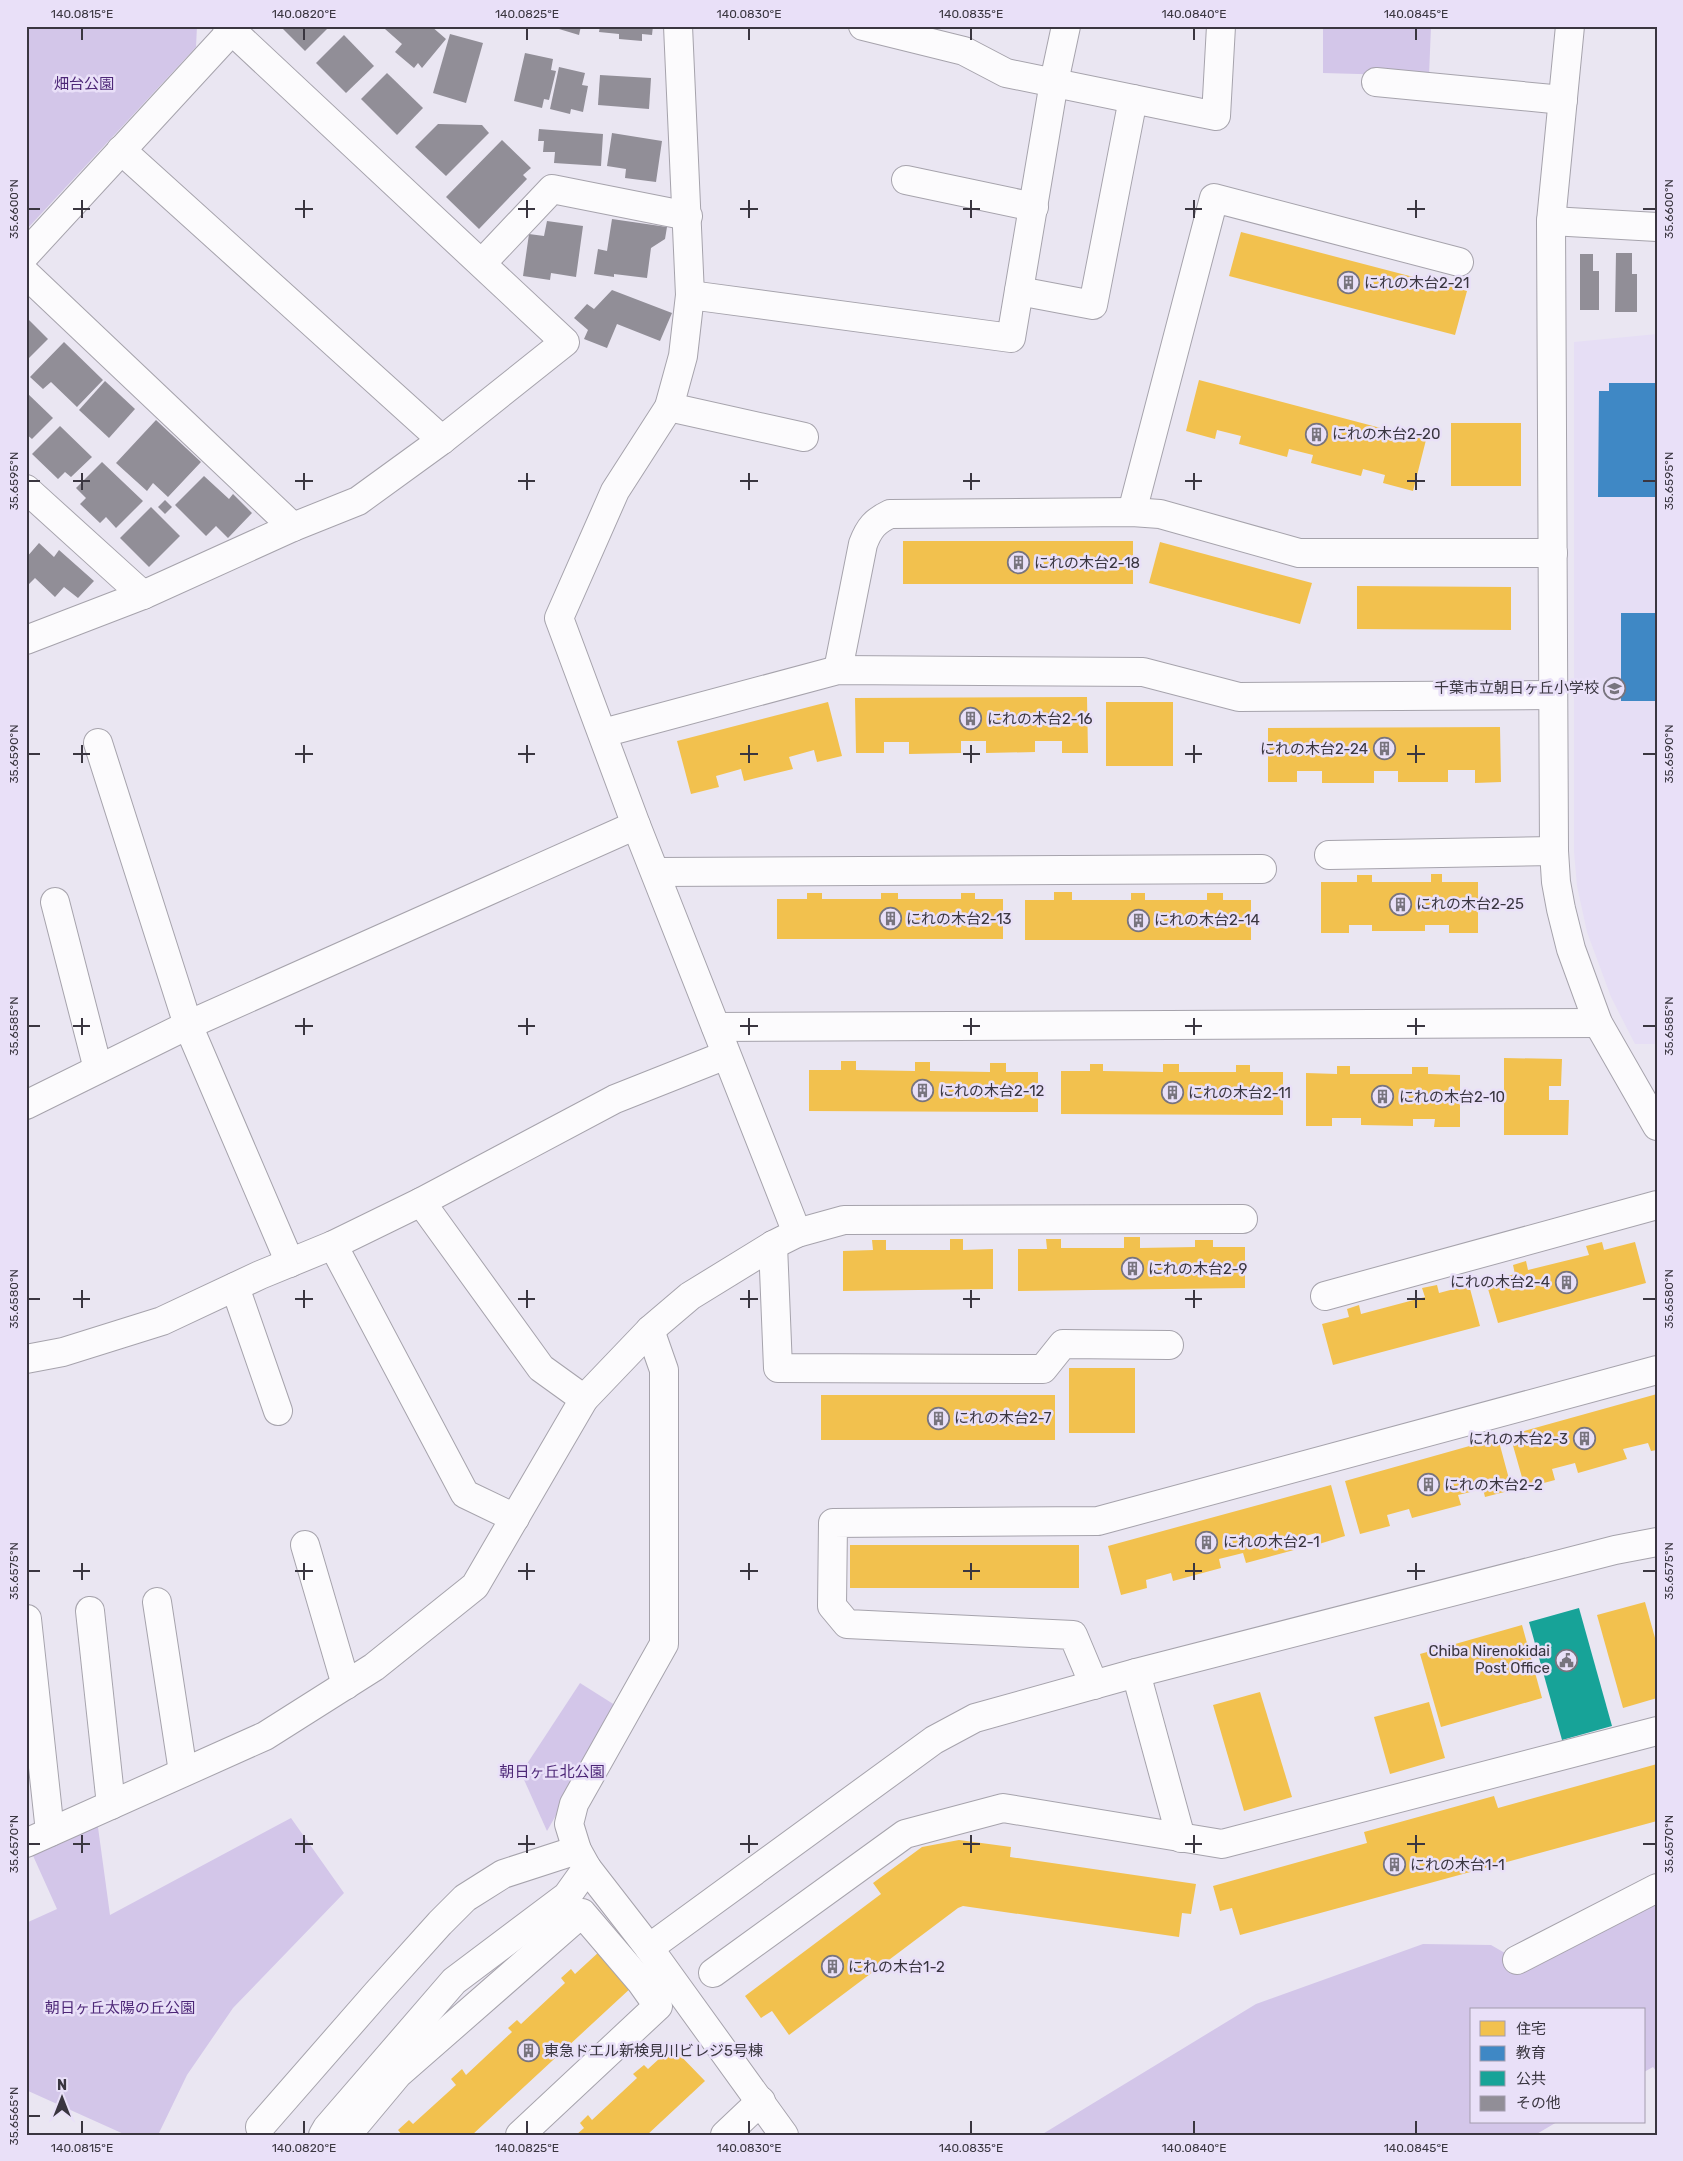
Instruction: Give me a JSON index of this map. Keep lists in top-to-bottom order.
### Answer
{
  "parks": ["畑台公園", "朝日ヶ丘北公園", "朝日ヶ丘太陽の丘公園"],
  "places": {
    "building": [
      "にれの木台2-21",
      "にれの木台2-20",
      "にれの木台2-18",
      "にれの木台2-16",
      "にれの木台2-24",
      "にれの木台2-25",
      "にれの木台2-13",
      "にれの木台2-14",
      "にれの木台2-12",
      "にれの木台2-11",
      "にれの木台2-10",
      "にれの木台2-9",
      "にれの木台2-4",
      "にれの木台2-7",
      "にれの木台2-3",
      "にれの木台2-2",
      "にれの木台2-1",
      "にれの木台1-1",
      "にれの木台1-2",
      "東急ドエル新検見川ビレジ5号棟"
    ],
    "school or university": ["千葉市立朝日ヶ丘小学校"],
    "public building": ["Chiba Nirenokidai Post Office"]
  },
  "legend": [
    "住宅",
    "教育",
    "公共",
    "その他"
  ],
  "north": "top",
  "coordinates": [
    "140.0815°E",
    "140.0820°E",
    "140.0825°E",
    "140.0830°E",
    "140.0835°E",
    "140.0840°E",
    "140.0845°E",
    "35.6600°N",
    "35.6595°N",
    "35.6590°N",
    "35.6585°N",
    "35.6580°N",
    "35.6575°N",
    "35.6570°N",
    "35.6565°N"
  ]
}
